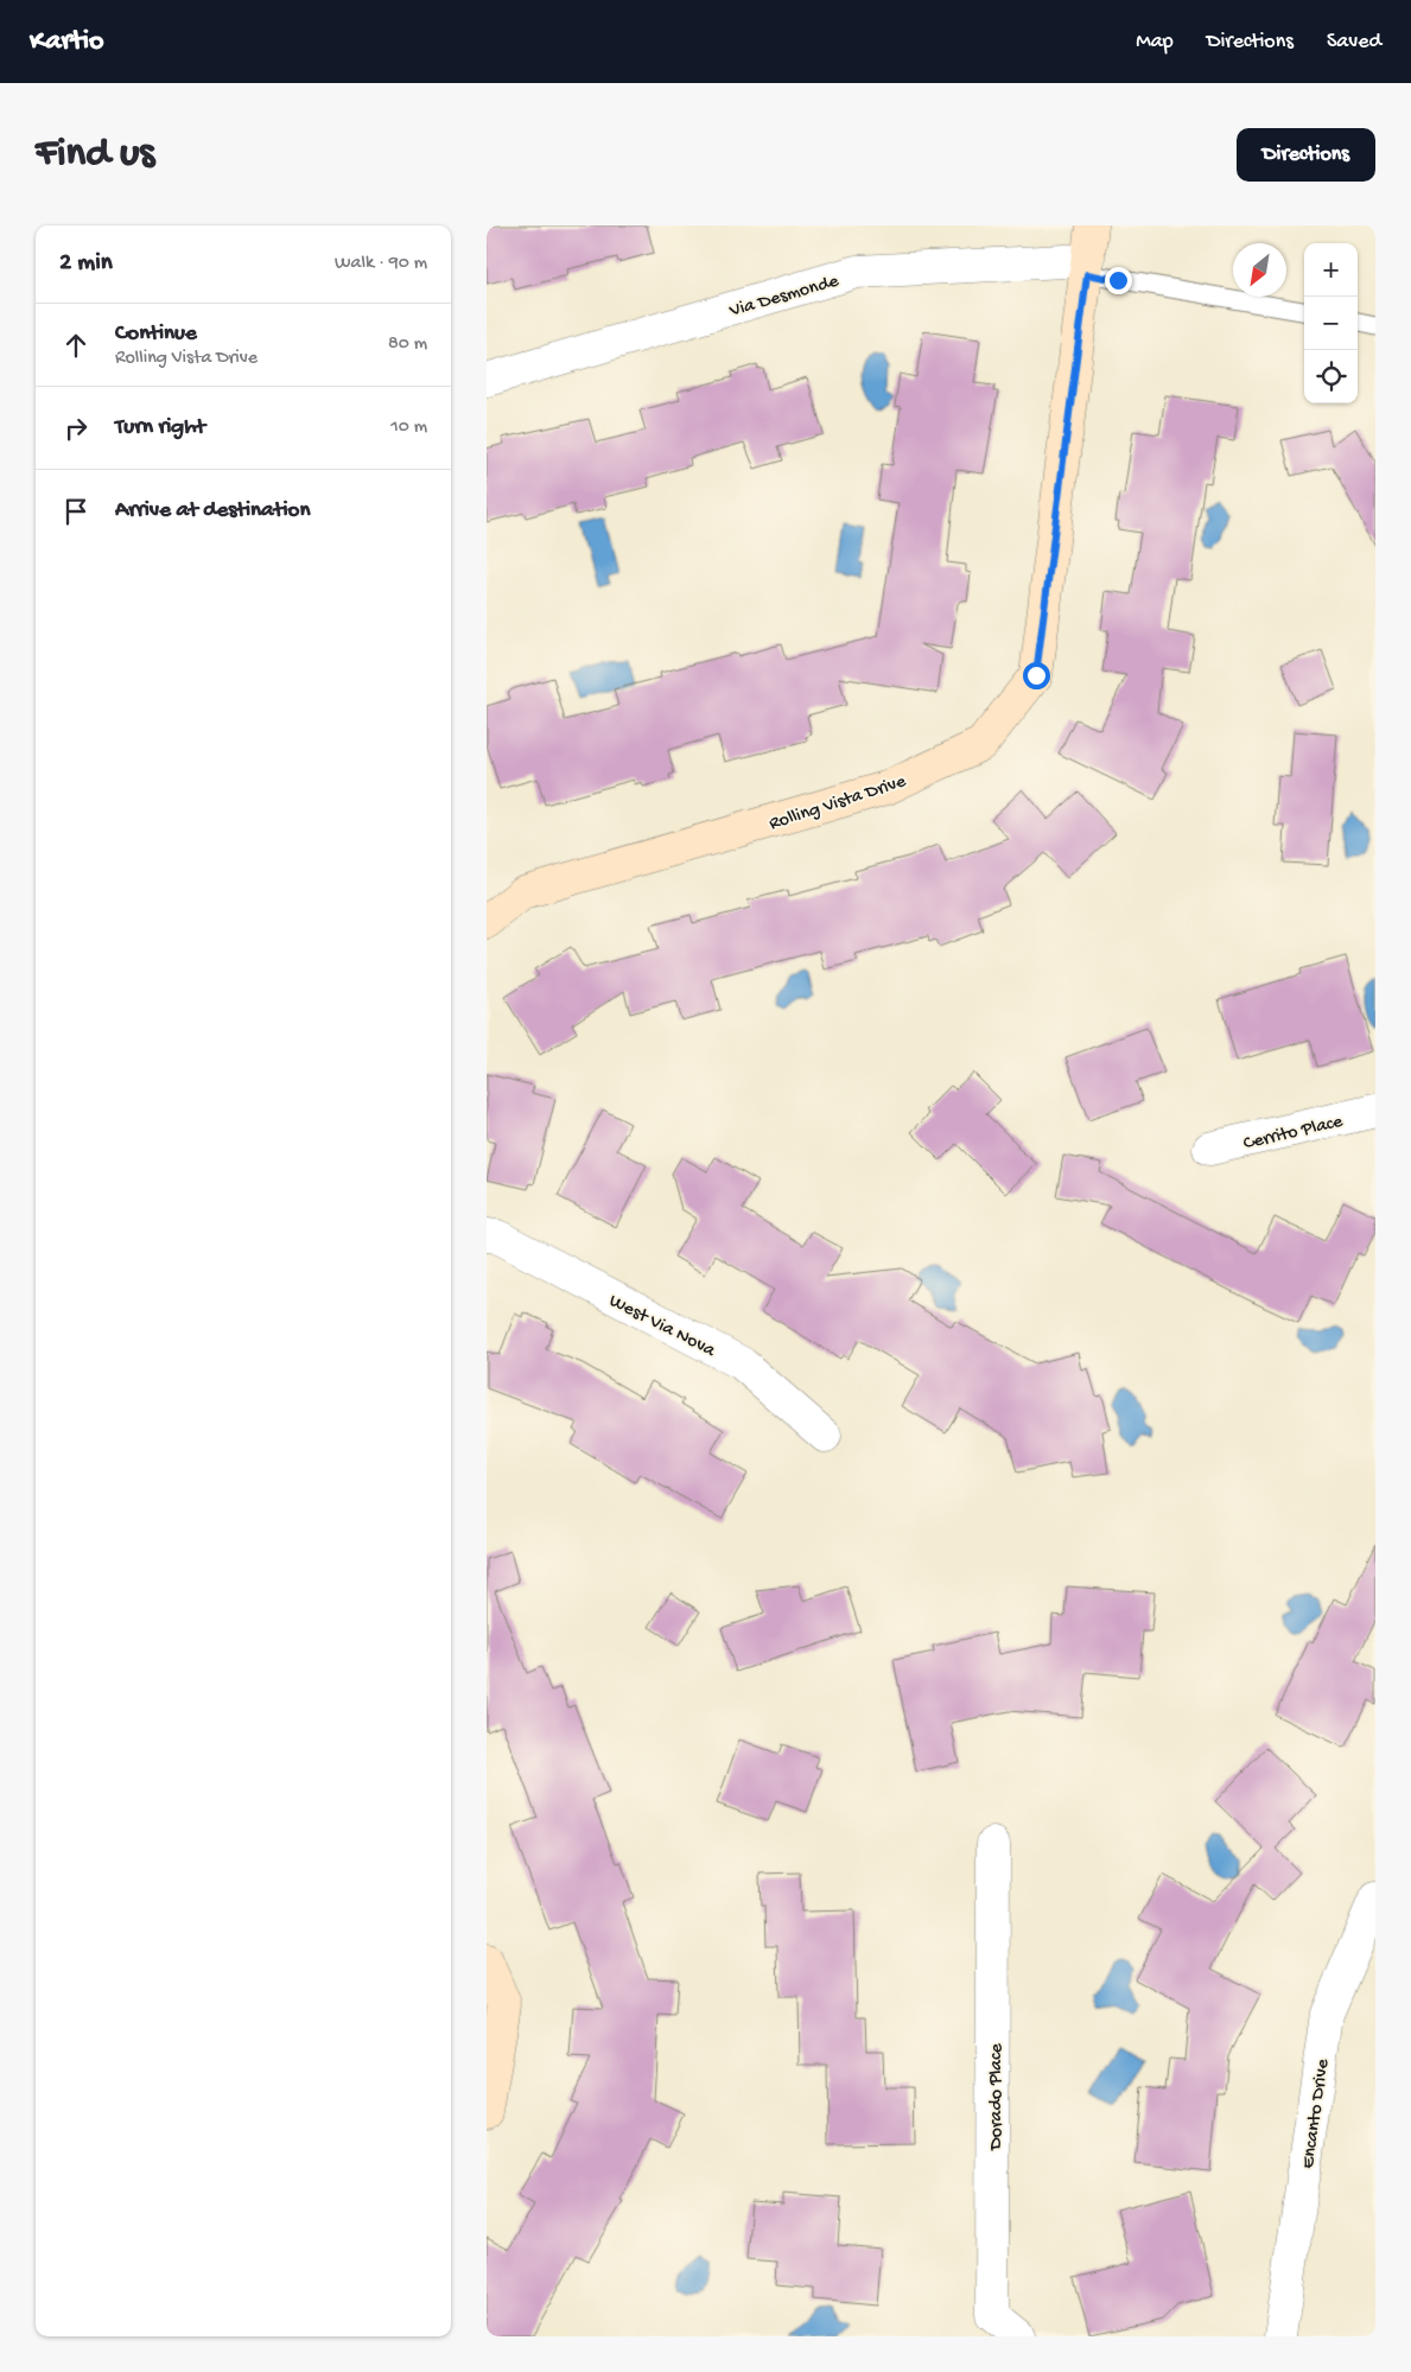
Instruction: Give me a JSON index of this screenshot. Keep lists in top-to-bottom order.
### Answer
{
  "streets": {
    "street": [
      "Via Desmonde",
      "Rolling Vista Drive",
      "Cerrito Place",
      "West Via Nova",
      "Dorado Place",
      "Encanto Drive"
    ]
  },
  "crossings": [
    ["Via Desmonde", "Rolling Vista Drive"]
  ],
  "north": "bottom left",
  "page": {
    "header": "Kartio",
    "nav": ["Map", "Directions", "Saved"],
    "buttons": "Directions",
    "title": "Find us",
    "heading": ["2 min", "Walk · 90 m"],
    "map_buttons": ["+", "−"],
    "list": [
      ["Continue", "Rolling Vista Drive", "80 m"],
      ["Turn right", "10 m"],
      "Arrive at destination"
    ]
  }
}
